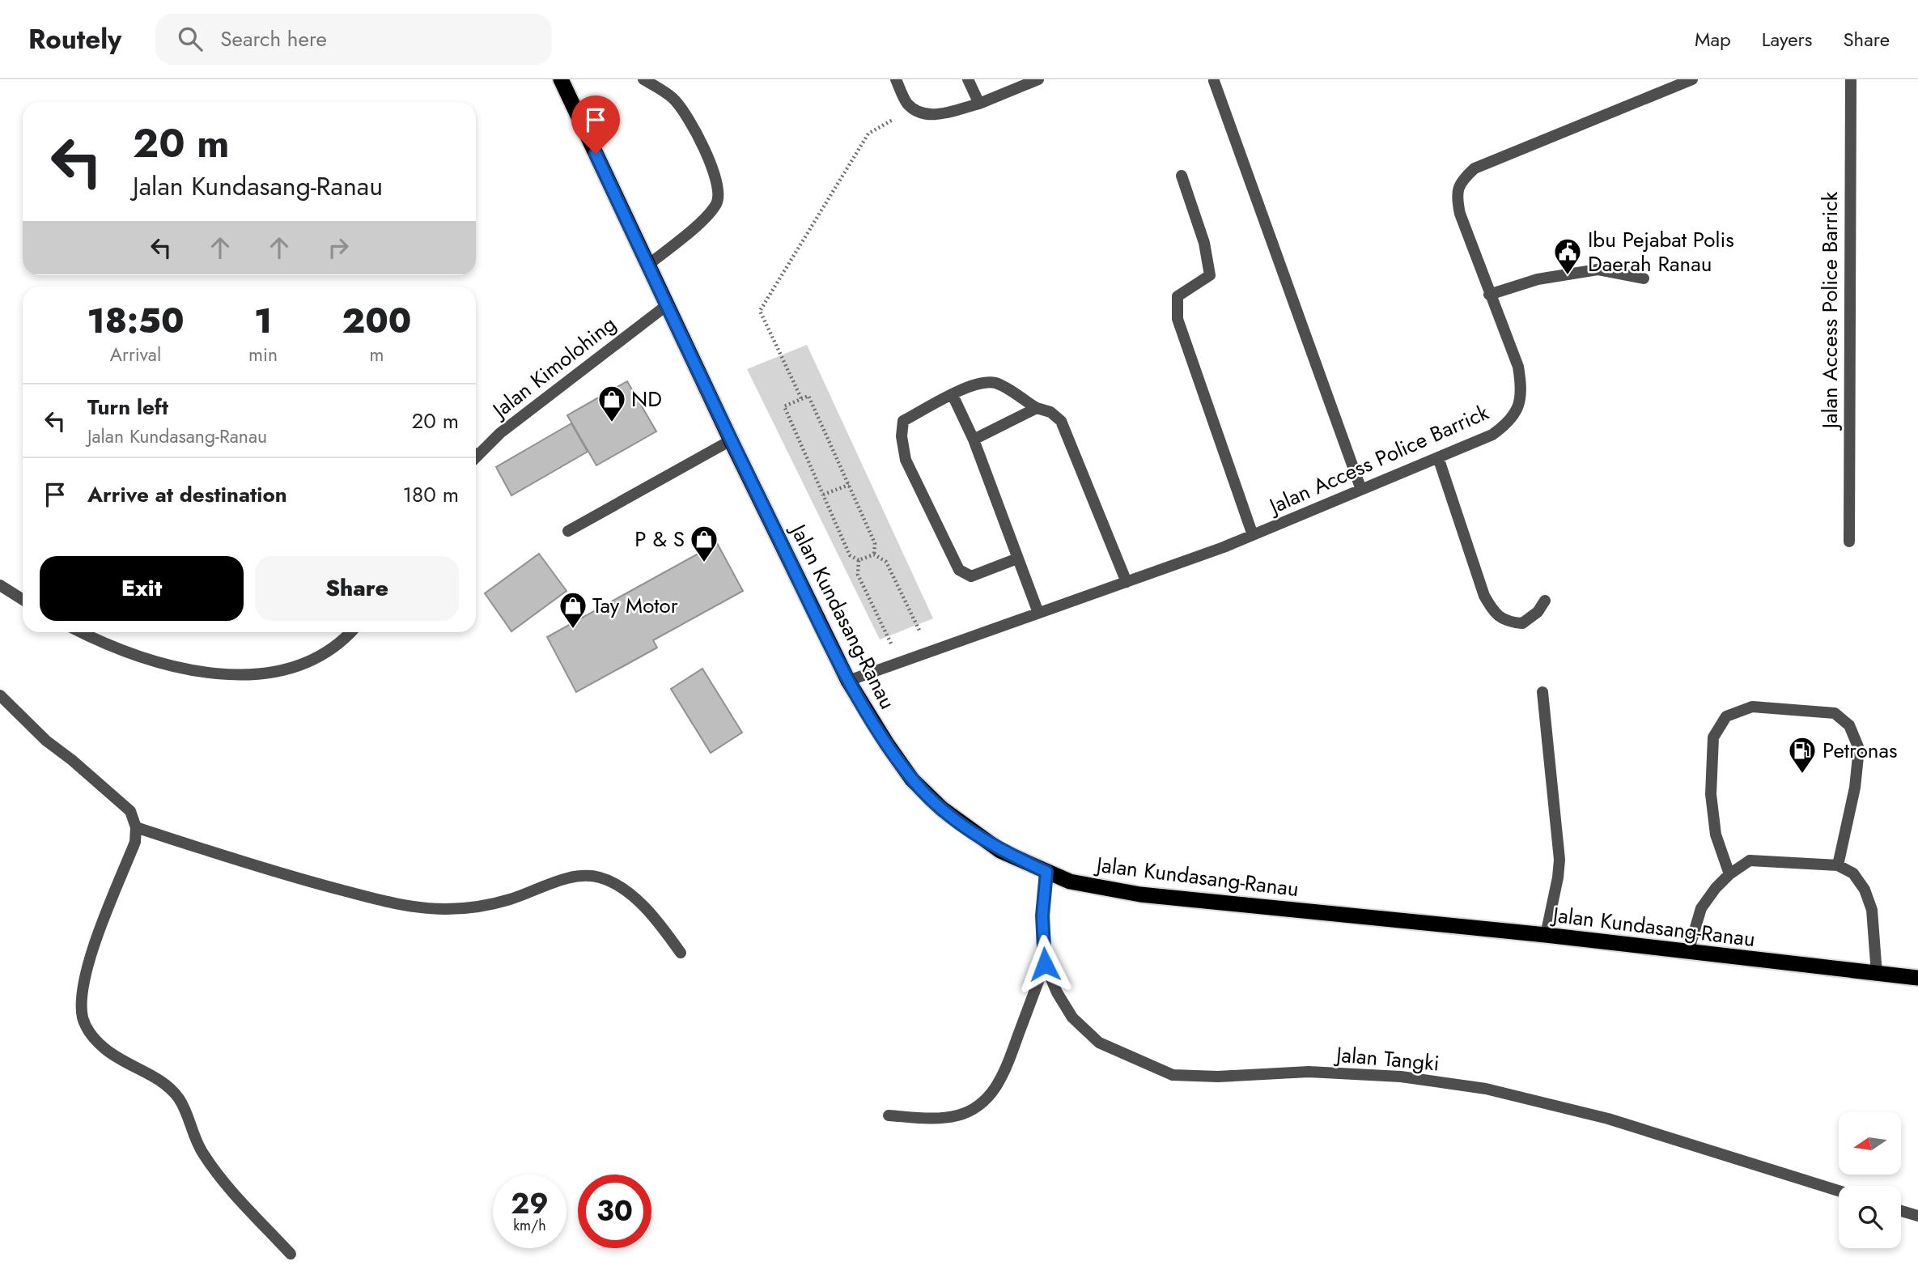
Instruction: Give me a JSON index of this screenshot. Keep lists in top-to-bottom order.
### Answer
{
  "streets": {
    "highway": ["Jalan Kundasang-Ranau"],
    "street": ["Jalan Access Police Barrick", "Jalan Kimolohing", "Jalan Tangki"]
  },
  "crossings": [
    ["Jalan Access Police Barrick", "Jalan Kundasang-Ranau"],
    ["Jalan Kimolohing", "Jalan Kundasang-Ranau"],
    ["Jalan Kundasang-Ranau", "Jalan Tangki"]
  ],
  "places": {
    "public building": ["Ibu Pejabat Polis Daerah Ranau"],
    "shop": ["ND", "P & S", "Tay Motor"],
    "fuel station": ["Petronas"]
  },
  "north": "left",
  "page": {
    "header": "Routely",
    "search": "Search here",
    "nav": ["Map", "Layers", "Share"],
    "turn": ["20 m", "Jalan Kundasang-Ranau"],
    "eta": [
      "18:50",
      "Arrival",
      "1",
      "min",
      "200",
      "m"
    ],
    "list": [
      {
        "name": "Turn left",
        "note": "Jalan Kundasang-Ranau",
        "value": "20 m"
      },
      {
        "name": "Arrive at destination",
        "value": "180 m"
      }
    ],
    "buttons": ["Exit", "Share"],
    "speed": "29 km/h",
    "limit": "30"
  }
}
